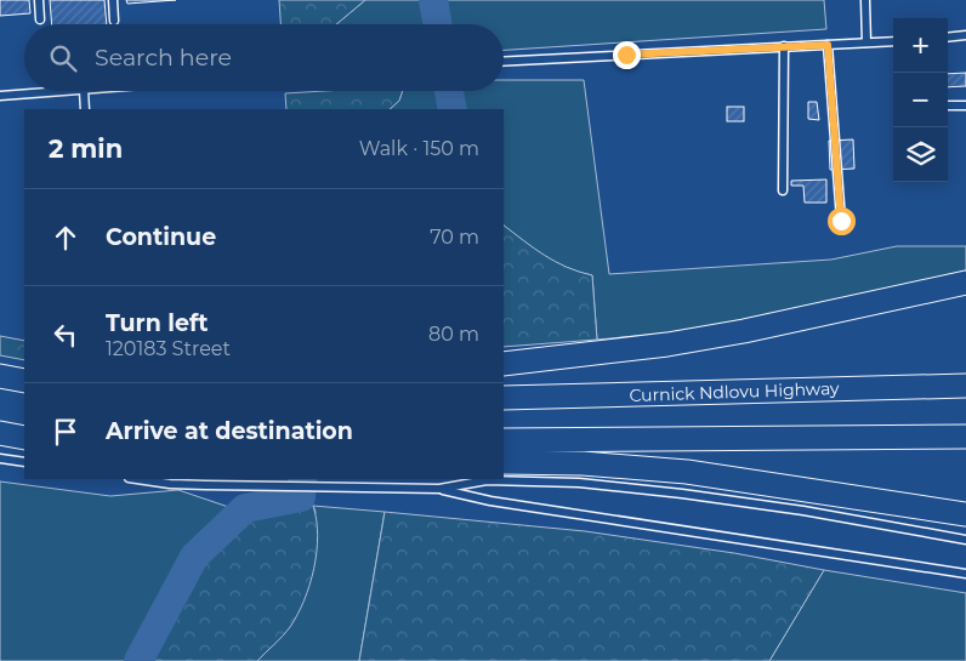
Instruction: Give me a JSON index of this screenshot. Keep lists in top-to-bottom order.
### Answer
{
  "streets": {
    "main road": ["Curnick Ndlovu Highway"]
  },
  "page": {
    "map_buttons": ["+", "−"],
    "search": "Search here",
    "heading": ["2 min", "Walk · 150 m"],
    "list": [
      ["Continue", "70 m"],
      ["Turn left", "120183 Street", "80 m"],
      "Arrive at destination"
    ]
  }
}
